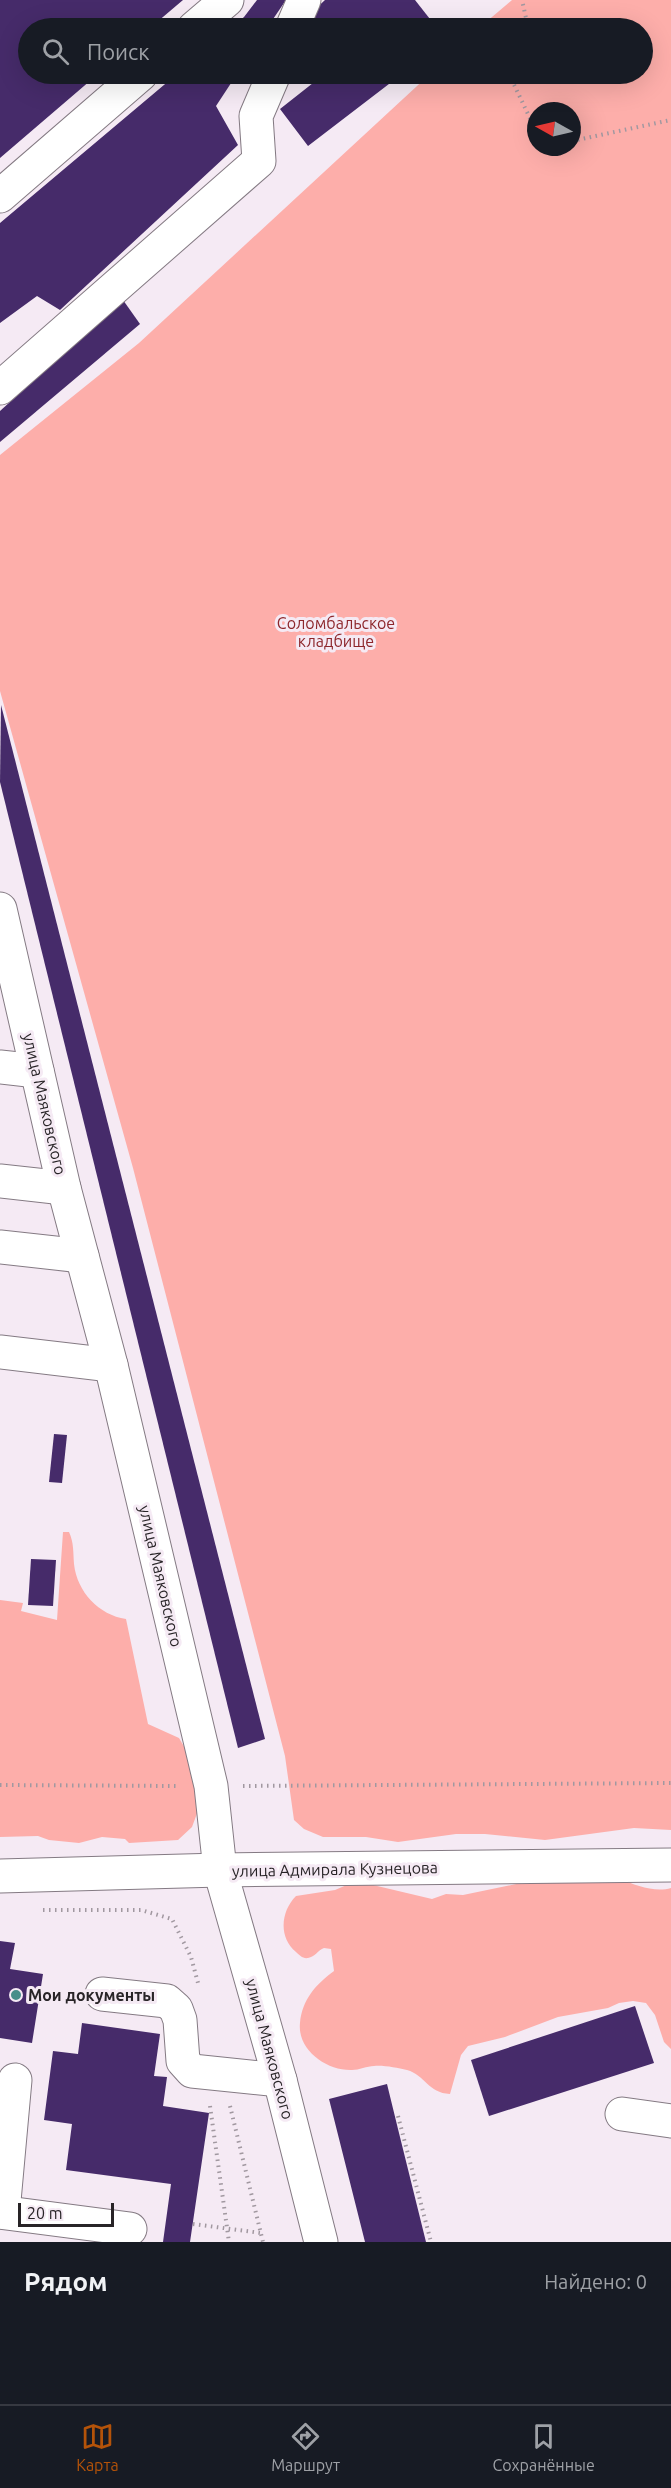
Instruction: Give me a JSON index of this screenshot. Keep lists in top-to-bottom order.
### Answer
{
  "streets": {
    "main road": ["улица Маяковского", "улица Адмирала Кузнецова"]
  },
  "crossings": [
    ["улица Маяковского", "улица Адмирала Кузнецова"]
  ],
  "parks": ["Соломбальское кладбище"],
  "places": ["Мои документы"],
  "scale_bar": "20 m",
  "north": "left",
  "page": {
    "search": "Поиск",
    "scale": "20 m",
    "heading": ["Рядом", "Найдено: 0"],
    "nav": ["Карта", "Маршрут", "Сохранённые"]
  }
}
